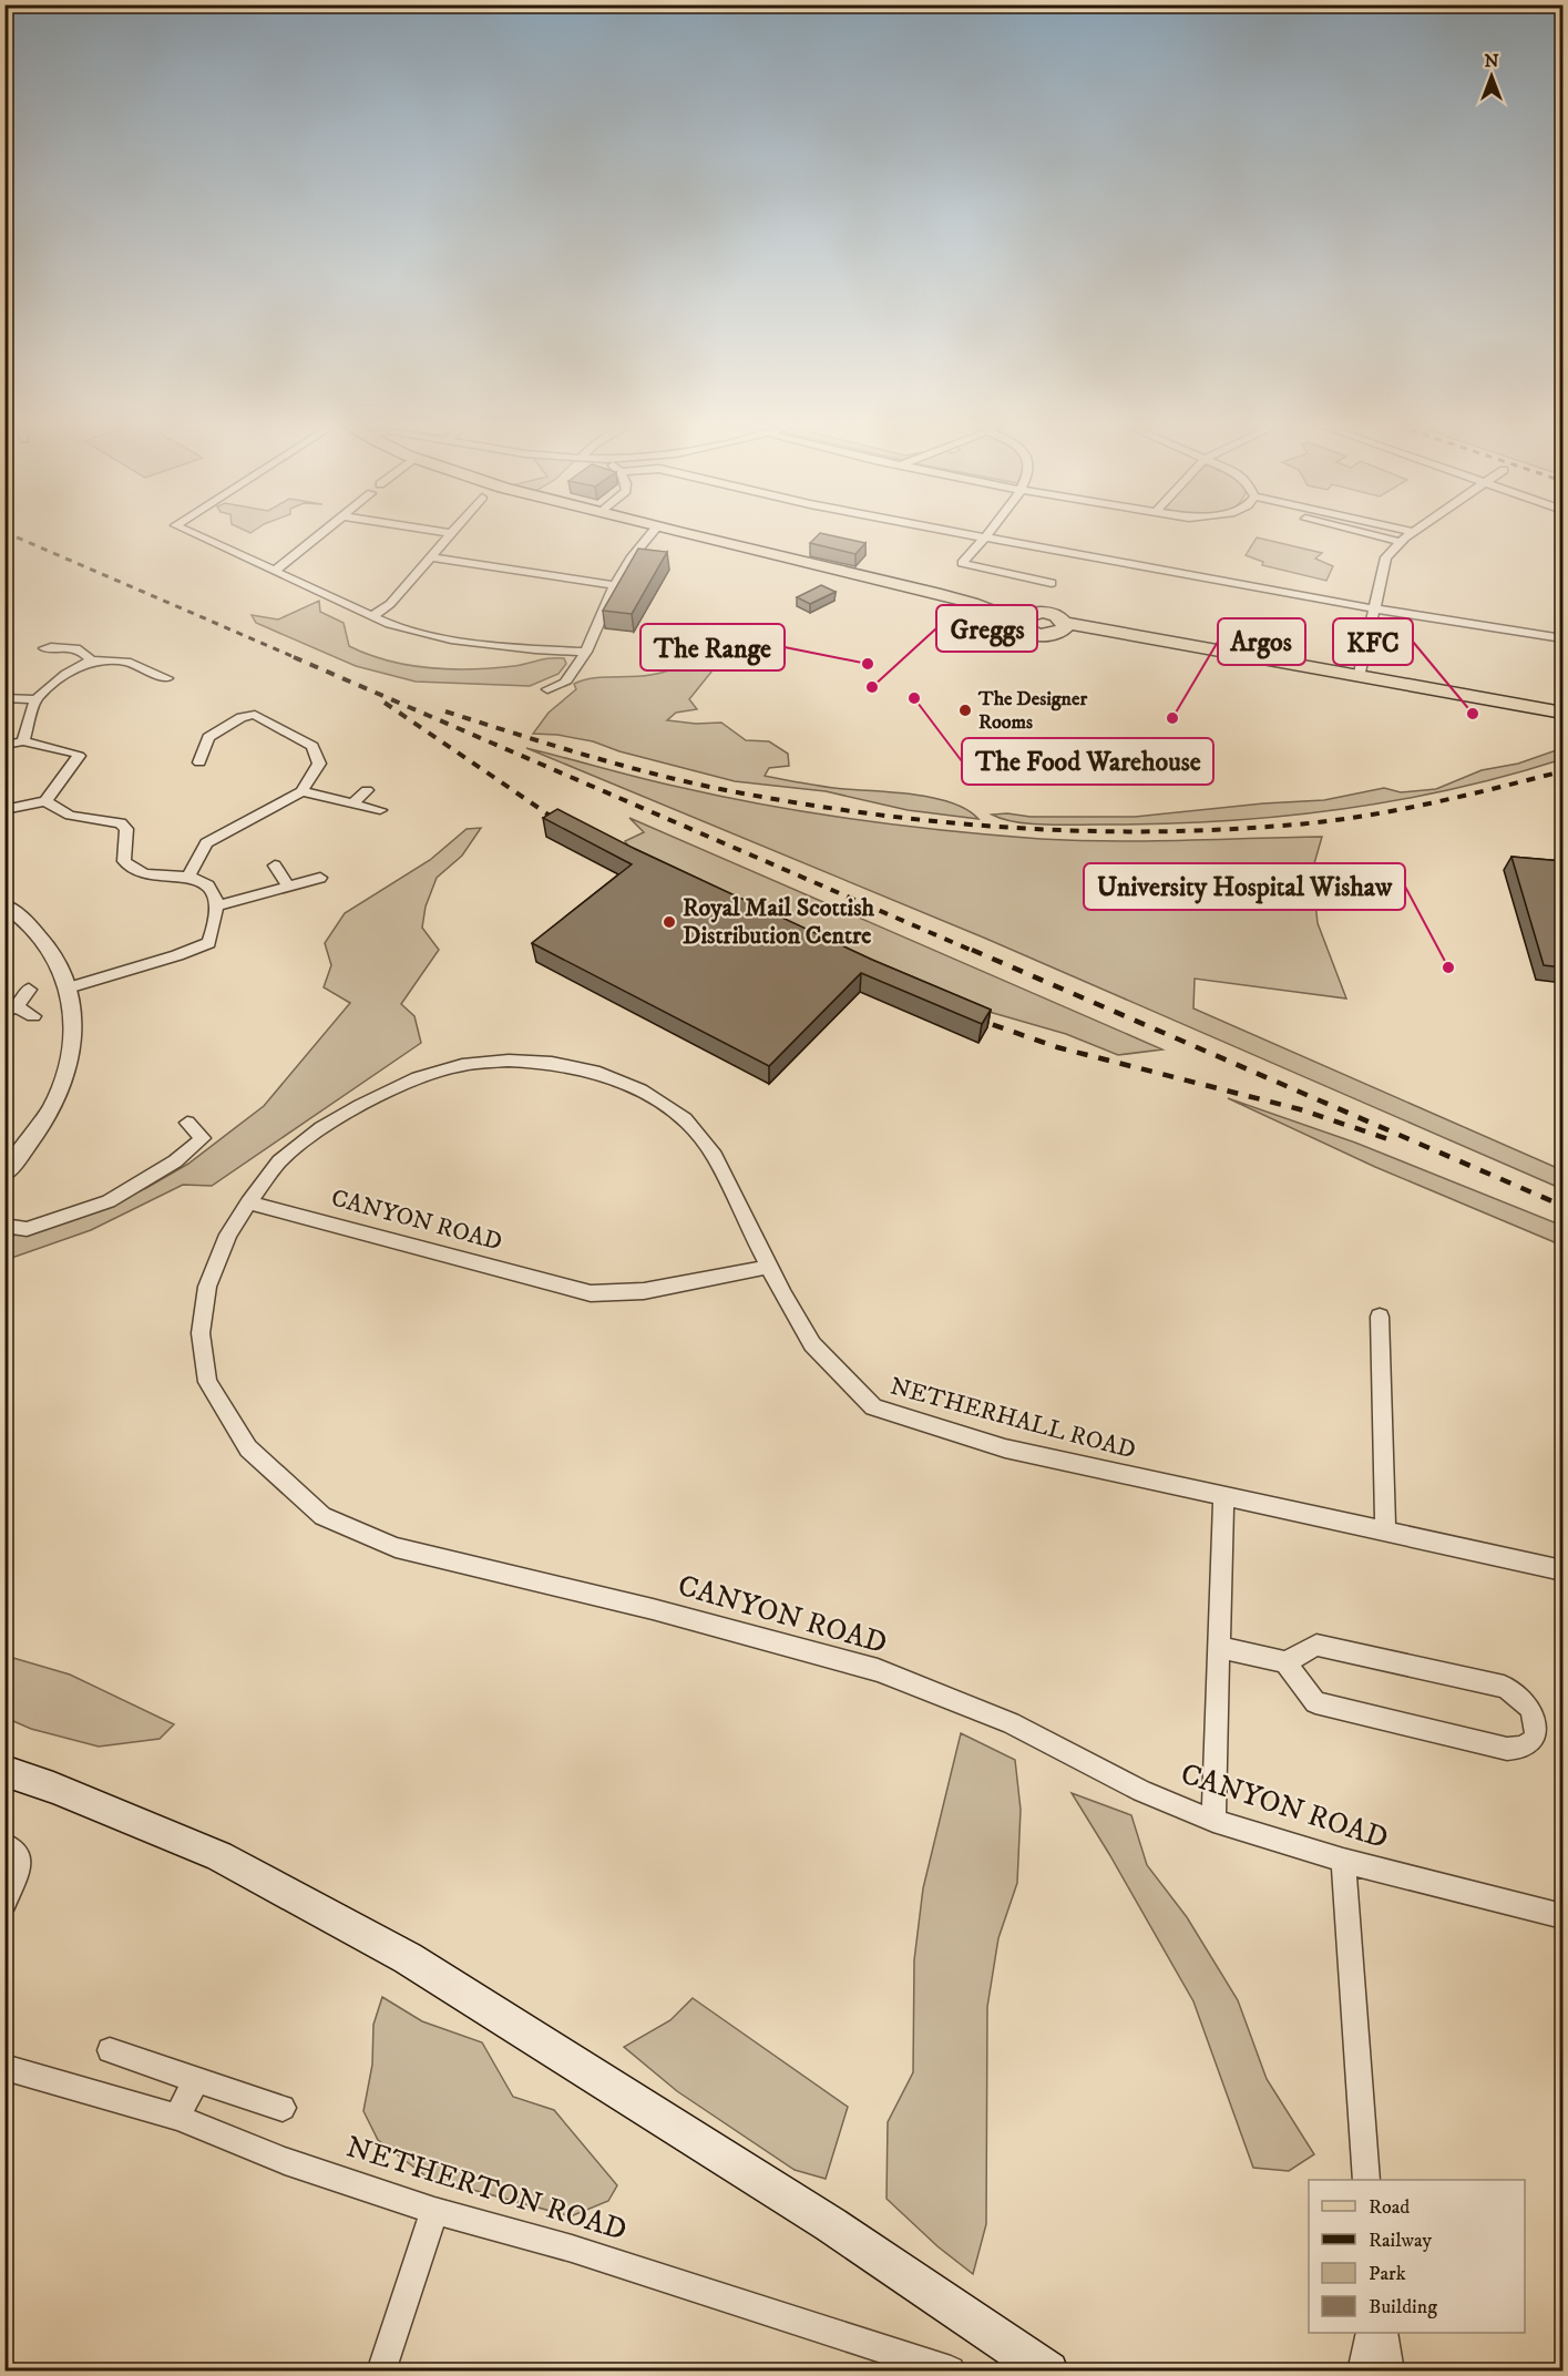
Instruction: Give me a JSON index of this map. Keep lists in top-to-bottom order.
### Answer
{
  "streets": {
    "street": ["CANYON ROAD", "NETHERHALL ROAD", "NETHERTON ROAD"]
  },
  "crossings": [
    ["CANYON ROAD", "NETHERHALL ROAD"]
  ],
  "places": [
    "The Range",
    "Greggs",
    "The Food Warehouse",
    "The Designer Rooms",
    "KFC",
    "Argos",
    "Royal Mail Scottish Distribution Centre",
    "University Hospital Wishaw"
  ],
  "legend": [
    "Road",
    "Railway",
    "Park",
    "Building"
  ],
  "north": "top"
}
